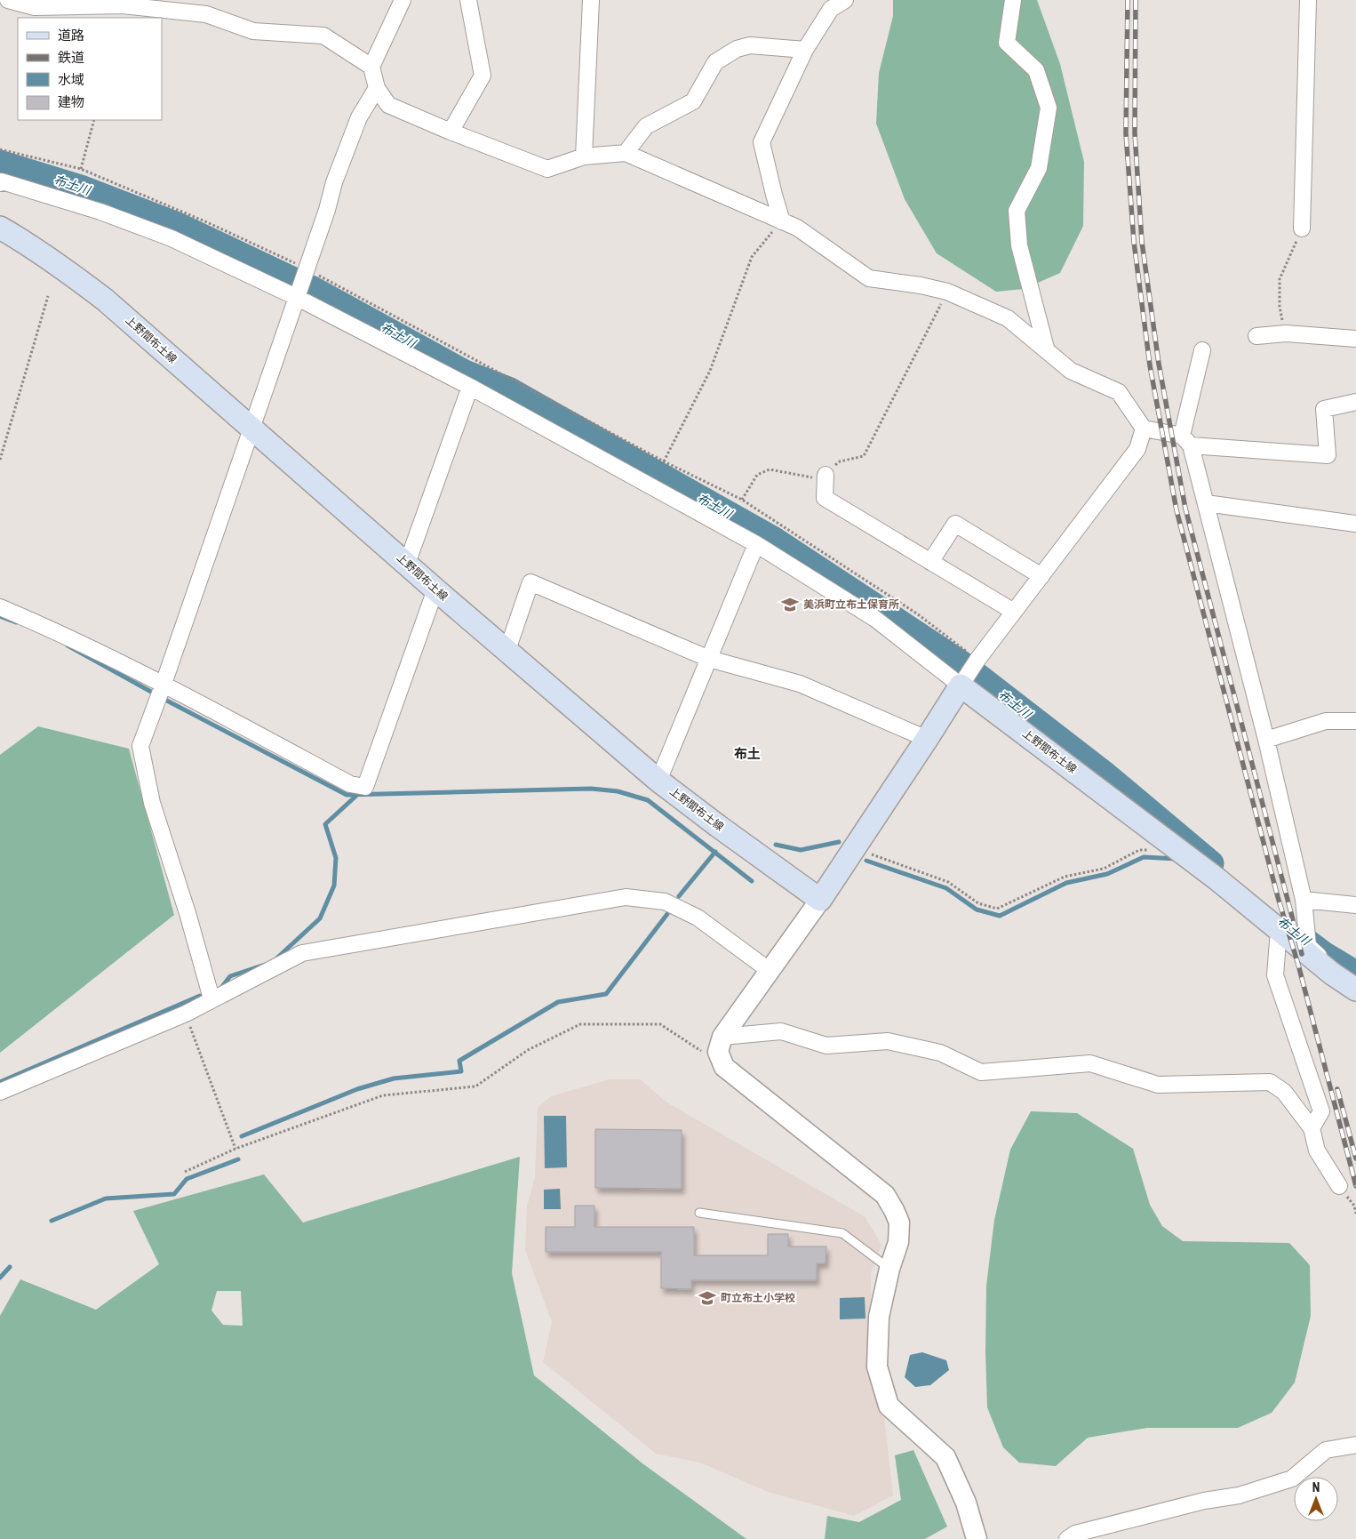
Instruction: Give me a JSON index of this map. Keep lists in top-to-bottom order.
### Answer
{
  "streets": {
    "main road": ["上野間布土線"]
  },
  "districts": ["布土"],
  "water": ["布土川"],
  "places": {
    "school or university": ["美浜町立布土保育所", "町立布土小学校"]
  },
  "legend": [
    "道路",
    "鉄道",
    "水域",
    "建物"
  ],
  "north": "top"
}
